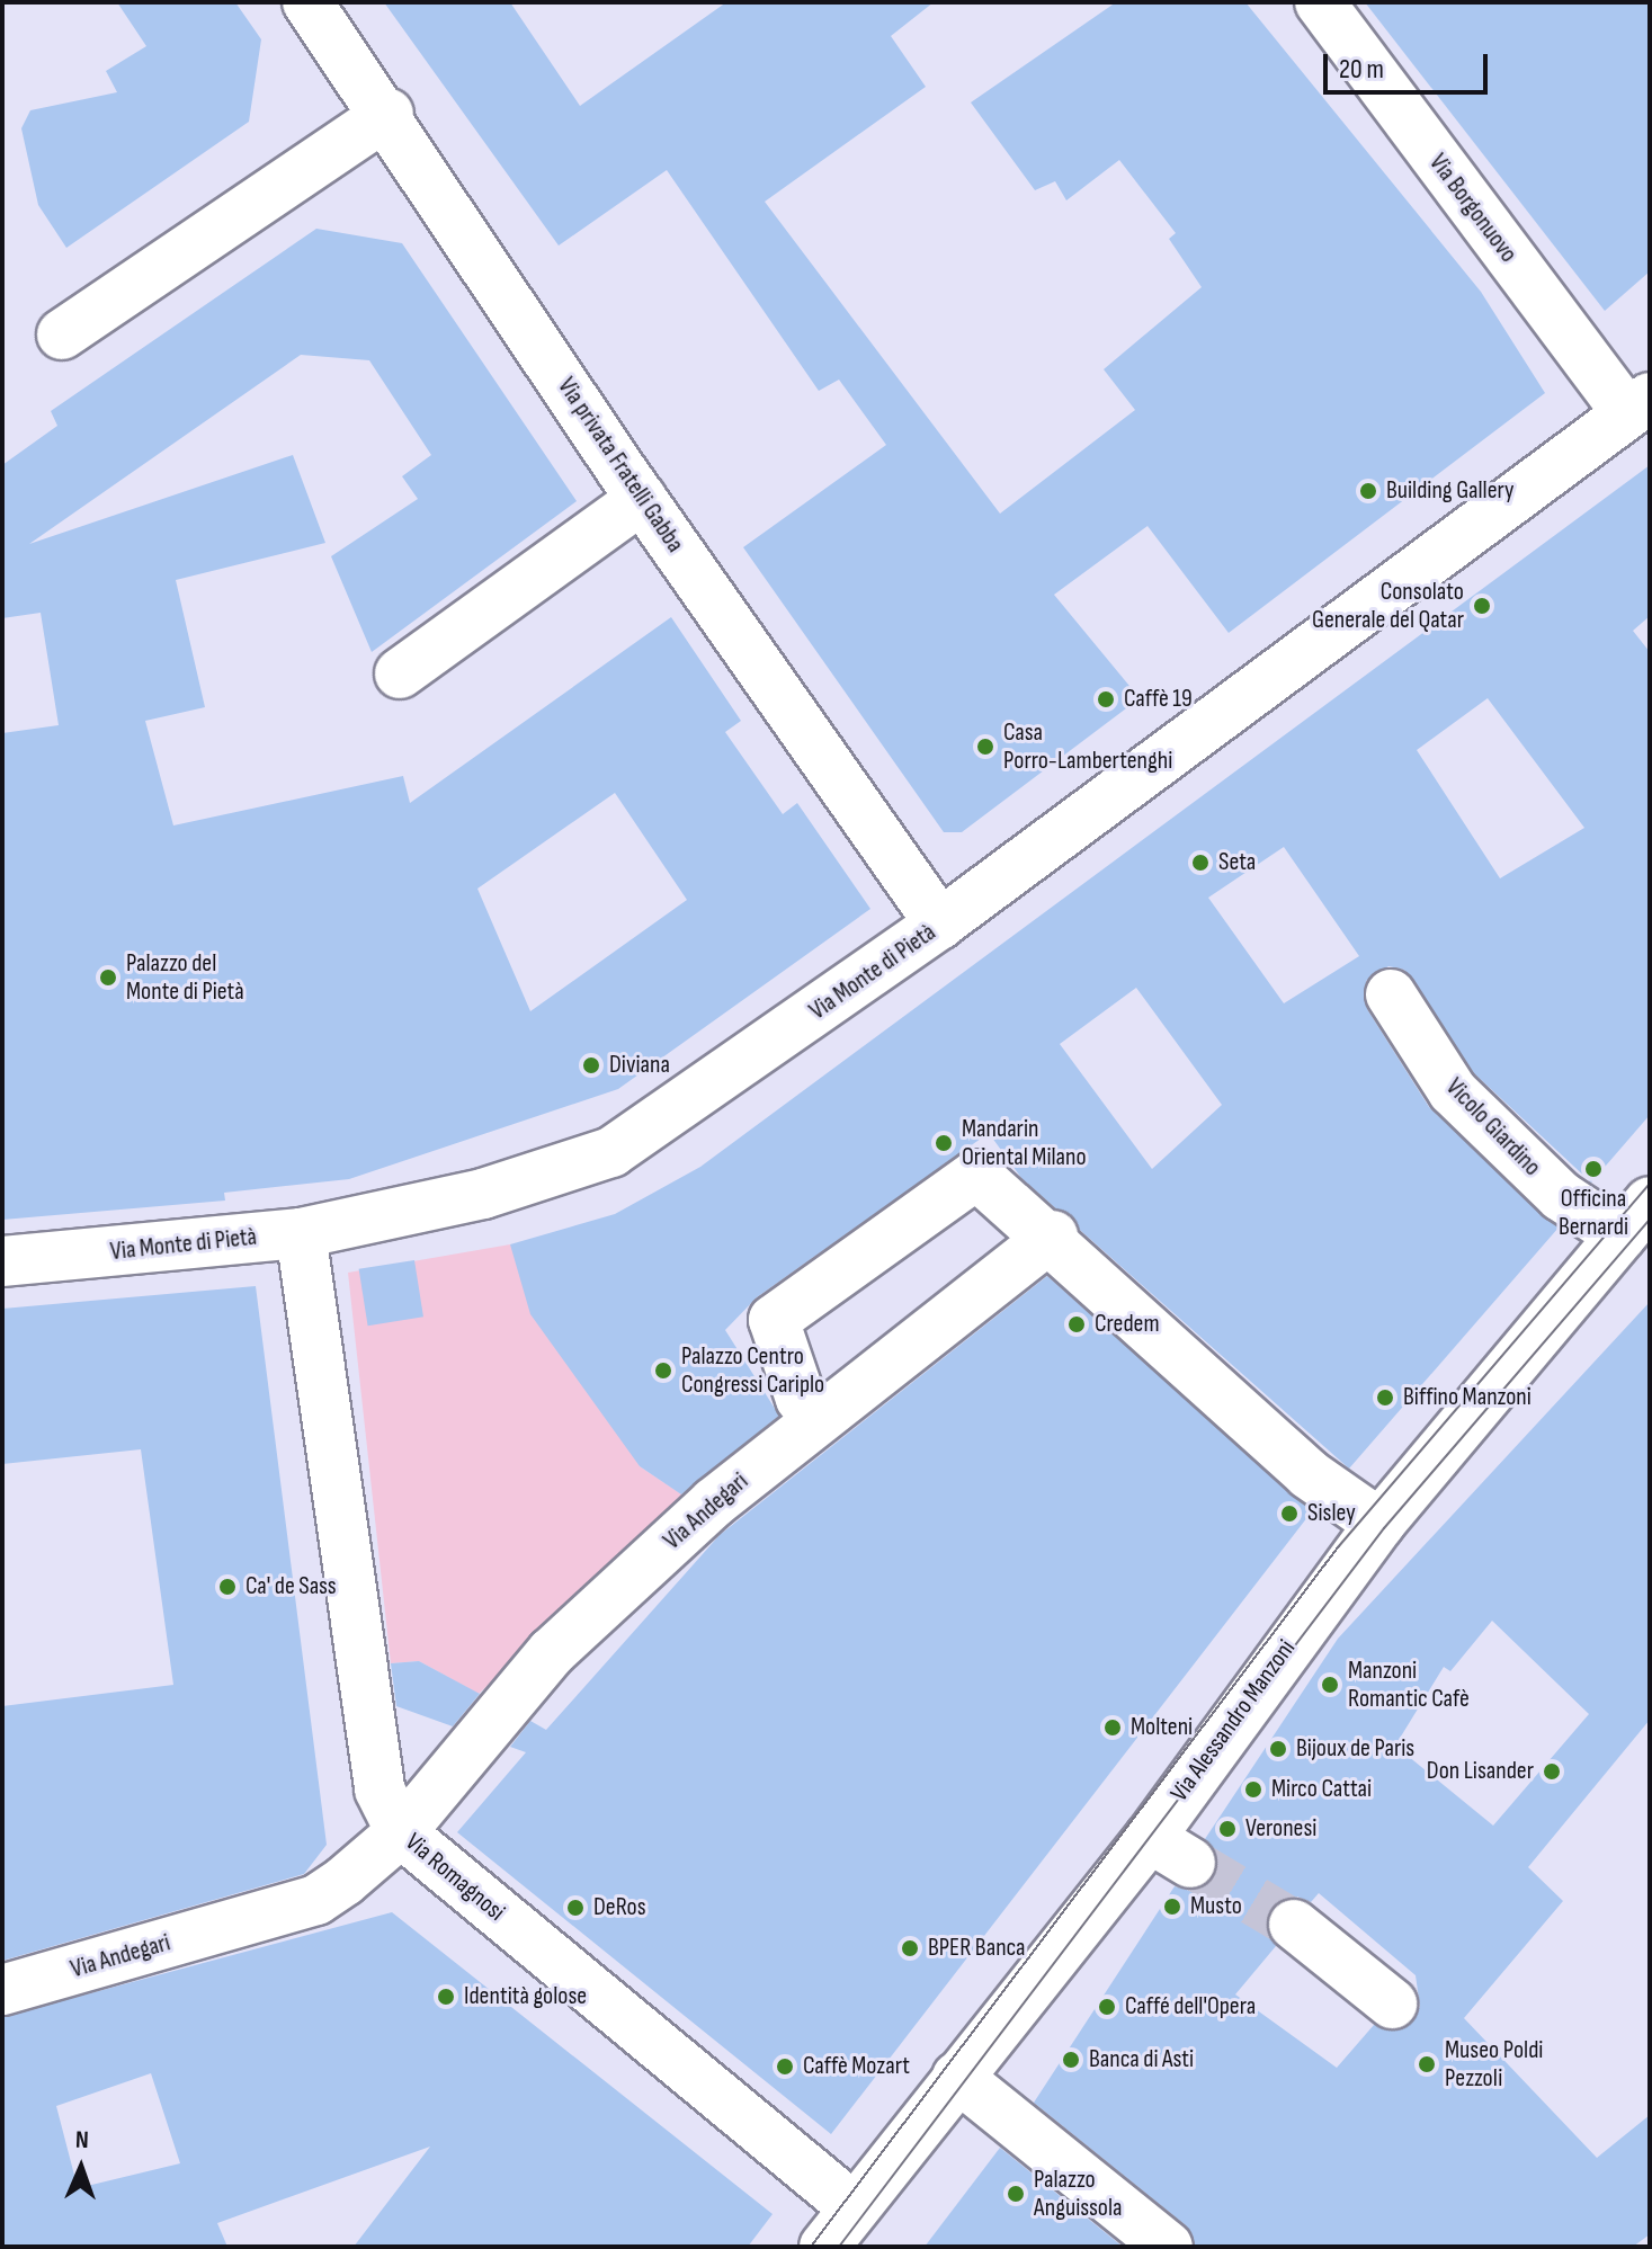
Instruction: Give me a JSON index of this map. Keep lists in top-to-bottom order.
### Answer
{
  "streets": {
    "street": [
      "Via Borgonuovo",
      "Via privata Fratelli Gabba",
      "Via Monte di Pietà",
      "Vicolo Giardino",
      "Via Andegari",
      "Via Alessandro Manzoni",
      "Via Romagnosi"
    ]
  },
  "crossings": [
    ["Via Borgonuovo", "Via Monte di Pietà"],
    ["Via privata Fratelli Gabba", "Via Monte di Pietà"],
    ["Via Monte di Pietà", "Via Romagnosi"],
    ["Vicolo Giardino", "Via Alessandro Manzoni"],
    ["Via Andegari", "Via Romagnosi"],
    ["Via Alessandro Manzoni", "Via Romagnosi"]
  ],
  "places": [
    "Building Gallery",
    "Consolato Generale del Qatar",
    "Caffè 19",
    "Casa Porro-Lambertenghi",
    "Seta",
    "Palazzo del Monte di Pietà",
    "Diviana",
    "Mandarin Oriental Milano",
    "Officina Bernardi",
    "Credem",
    "Palazzo Centro Congressi Cariplo",
    "Biffino Manzoni",
    "Sisley",
    "Ca' de Sass",
    "Manzoni Romantic Cafè",
    "Molteni",
    "Bijoux de Paris",
    "Don Lisander",
    "Mirco Cattai",
    "Veronesi",
    "Musto",
    "DeRos",
    "BPER Banca",
    "Identità golose",
    "Caffé dell'Opera",
    "Banca di Asti",
    "Museo Poldi Pezzoli",
    "Caffè Mozart",
    "Palazzo Anguissola"
  ],
  "scale_bar": "20 m",
  "north": "top"
}
